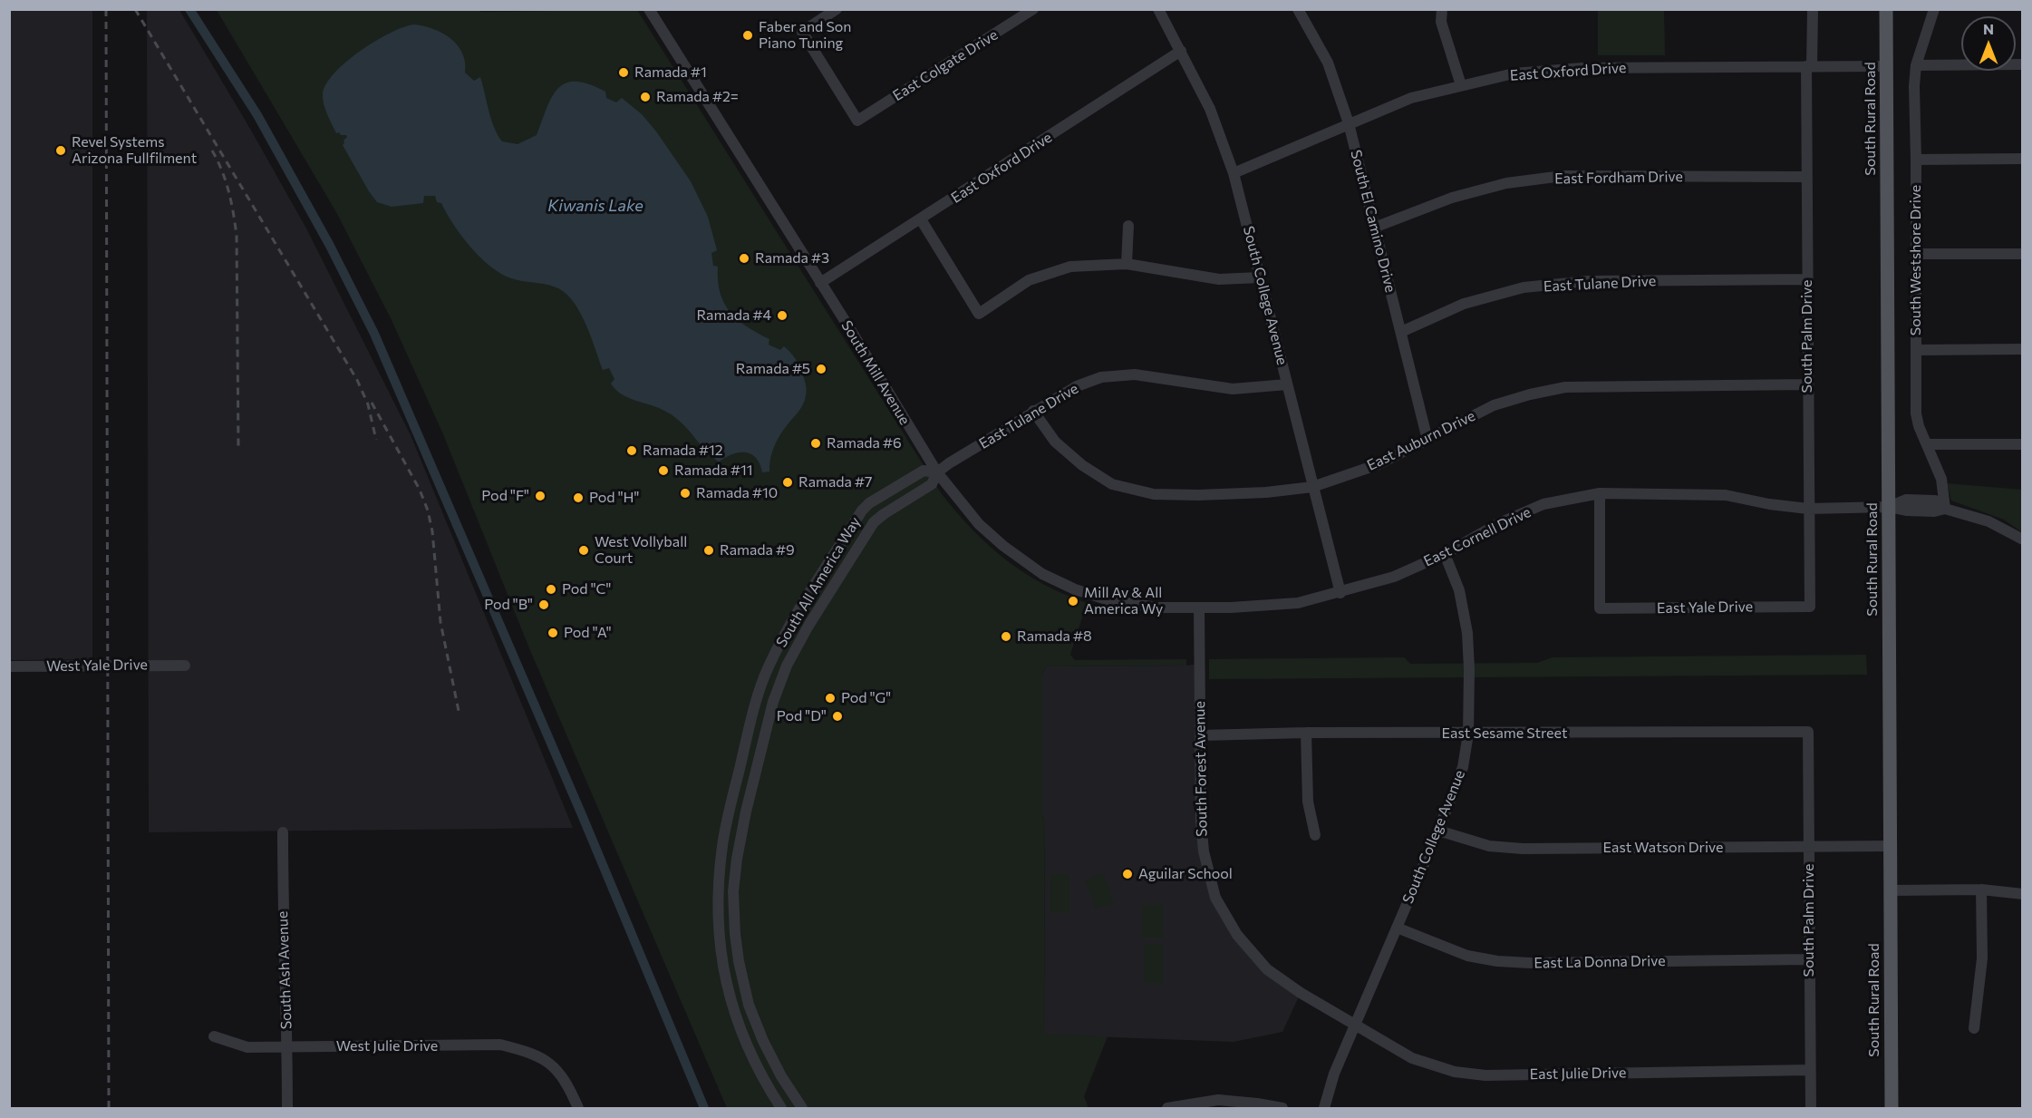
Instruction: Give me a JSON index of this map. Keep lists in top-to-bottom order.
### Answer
{
  "streets": {
    "main road": ["South Rural Road"],
    "street": [
      "East Colgate Drive",
      "East Oxford Drive",
      "East Fordham Drive",
      "South El Camino Drive",
      "South Westshore Drive",
      "East Tulane Drive",
      "South College Avenue",
      "South Palm Drive",
      "South Mill Avenue",
      "East Auburn Drive",
      "East Cornell Drive",
      "South All America Way",
      "East Yale Drive",
      "West Yale Drive",
      "East Sesame Street",
      "South Forest Avenue",
      "East Watson Drive",
      "East La Donna Drive",
      "South Ash Avenue",
      "West Julie Drive",
      "East Julie Drive"
    ]
  },
  "crossings": [
    ["East Oxford Drive", "South Rural Road"],
    ["East Oxford Drive", "South El Camino Drive"],
    ["East Oxford Drive", "South College Avenue"],
    ["East Oxford Drive", "South Palm Drive"],
    ["East Oxford Drive", "South Mill Avenue"],
    ["South Rural Road", "East Cornell Drive"],
    ["South Rural Road", "East Watson Drive"],
    ["East Fordham Drive", "South El Camino Drive"],
    ["East Fordham Drive", "South Palm Drive"],
    ["South El Camino Drive", "East Tulane Drive"],
    ["South El Camino Drive", "East Auburn Drive"],
    ["South Westshore Drive", "East Cornell Drive"],
    ["East Tulane Drive", "South College Avenue"],
    ["East Tulane Drive", "South Palm Drive"],
    ["East Tulane Drive", "South Mill Avenue"],
    ["East Tulane Drive", "East Auburn Drive"],
    ["East Tulane Drive", "South All America Way"],
    ["South College Avenue", "East Auburn Drive"],
    ["South College Avenue", "East Cornell Drive"],
    ["South College Avenue", "East Sesame Street"],
    ["South College Avenue", "South Forest Avenue"],
    ["South College Avenue", "East Watson Drive"],
    ["South College Avenue", "East La Donna Drive"],
    ["South College Avenue", "East Julie Drive"],
    ["South Palm Drive", "East Auburn Drive"],
    ["South Palm Drive", "East Cornell Drive"],
    ["South Palm Drive", "East Yale Drive"],
    ["South Palm Drive", "East Sesame Street"],
    ["South Palm Drive", "East Watson Drive"],
    ["South Palm Drive", "East La Donna Drive"],
    ["South Palm Drive", "East Julie Drive"],
    ["South Mill Avenue", "East Cornell Drive"],
    ["South Mill Avenue", "South All America Way"],
    ["South Mill Avenue", "South Forest Avenue"],
    ["East Cornell Drive", "East Yale Drive"],
    ["East Cornell Drive", "South Forest Avenue"],
    ["East Sesame Street", "South Forest Avenue"],
    ["South Forest Avenue", "East Julie Drive"],
    ["South Ash Avenue", "West Julie Drive"]
  ],
  "water": ["Kiwanis Lake"],
  "places": [
    "Faber and Son Piano Tuning",
    "Ramada #1",
    "Ramada #2=",
    "Revel Systems Arizona Fullfilment",
    "Ramada #3",
    "Ramada #4",
    "Ramada #5",
    "Ramada #6",
    "Ramada #12",
    "Ramada #11",
    "Ramada #7",
    "Ramada #10",
    "Pod \"F\"",
    "Pod \"H\"",
    "West Vollyball Court",
    "Ramada #9",
    "Pod \"C\"",
    "Mill Av & All America Wy",
    "Pod \"B\"",
    "Pod \"A\"",
    "Ramada #8",
    "Pod \"G\"",
    "Pod \"D\"",
    "Aguilar School"
  ],
  "north": "top"
}
